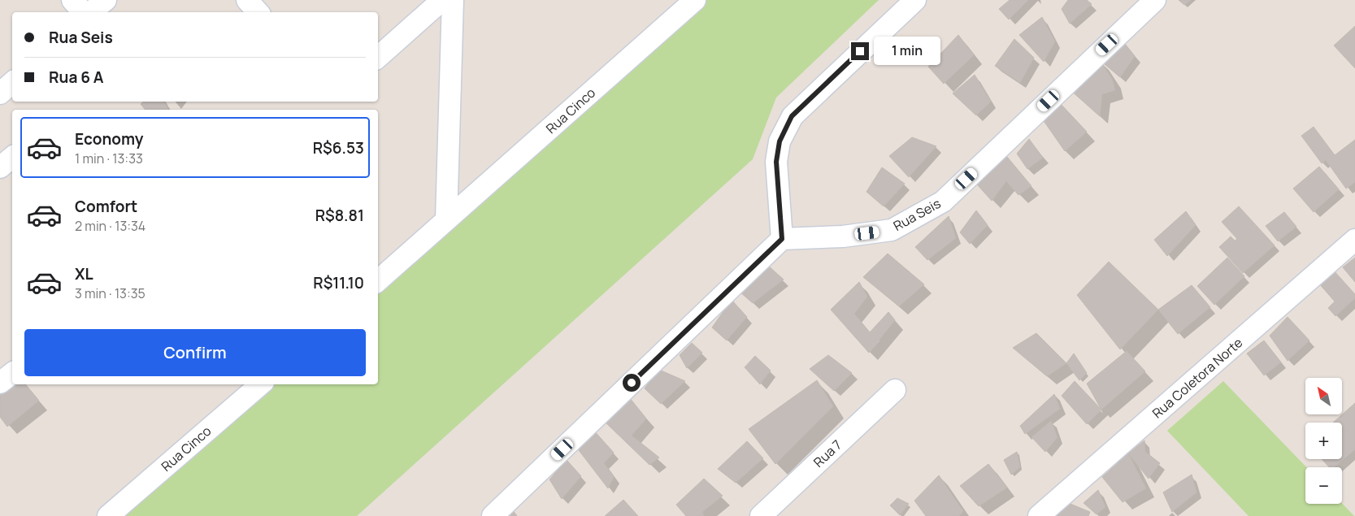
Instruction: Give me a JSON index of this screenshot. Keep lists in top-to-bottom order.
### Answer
{
  "streets": {
    "street": [
      "Rua Cinco",
      "Rua Seis",
      "Rua Coletora Norte",
      "Rua 7"
    ]
  },
  "north": "top left",
  "page": {
    "banner": ["Rua Seis", "Rua 6 A"],
    "bubble": "1 min",
    "list": [
      {
        "name": "Economy",
        "note": "1 min · 13:33",
        "value": "R$6.53"
      },
      {
        "name": "Comfort",
        "note": "2 min · 13:34",
        "value": "R$8.81"
      },
      {
        "name": "XL",
        "note": "3 min · 13:35",
        "value": "R$11.10"
      }
    ],
    "buttons": "Confirm",
    "map_buttons": ["+", "−"]
  }
}
